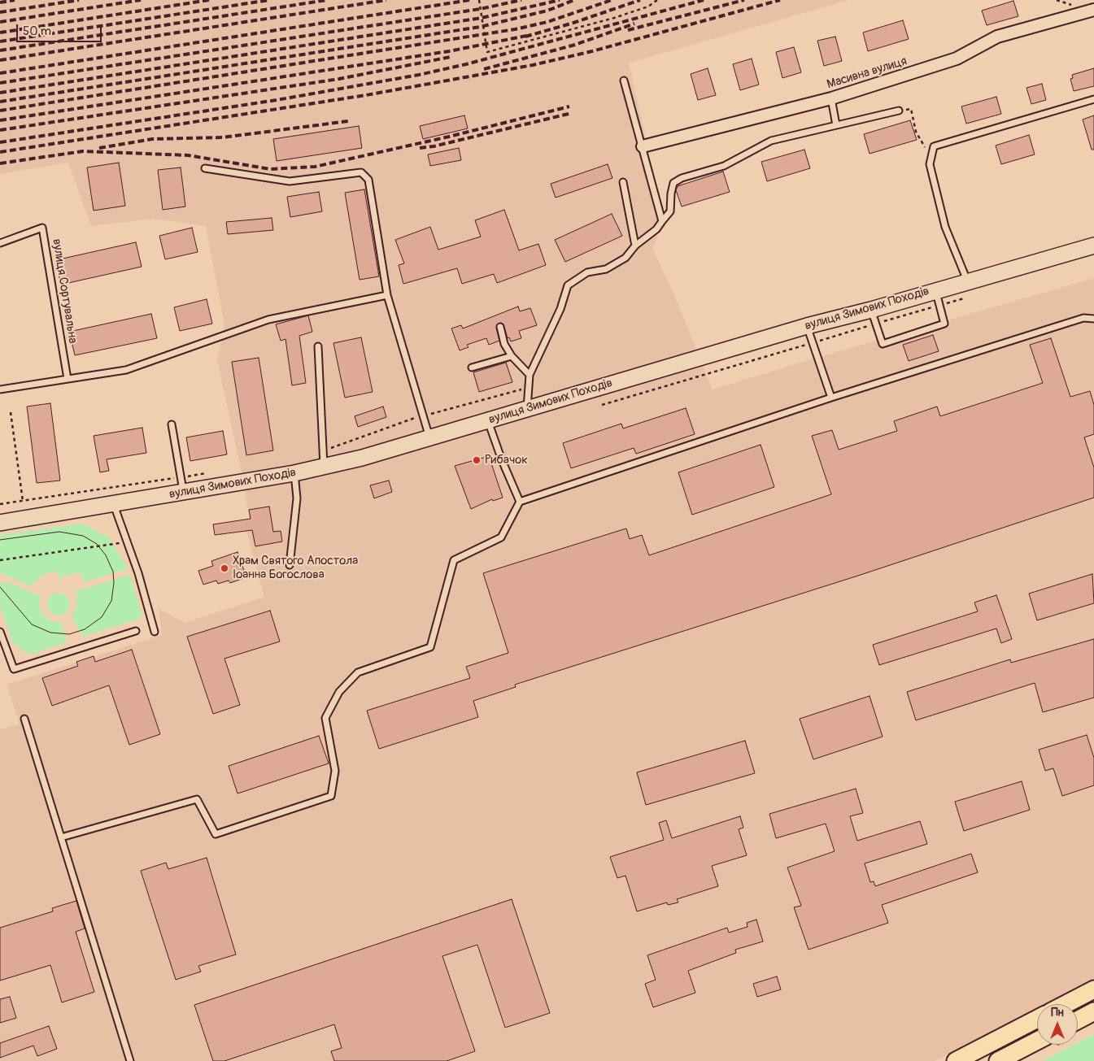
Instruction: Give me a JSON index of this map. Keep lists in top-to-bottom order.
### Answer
{
  "streets": {
    "main road": ["вулиця Зимових Походів"],
    "street": ["Масивна вулиця"],
    "lane": ["вулиця Сортувальна"]
  },
  "places": ["Рибачок", "Храм Святого Апостола Іоанна Богослова"],
  "scale_bar": "50 m",
  "north": "top"
}
